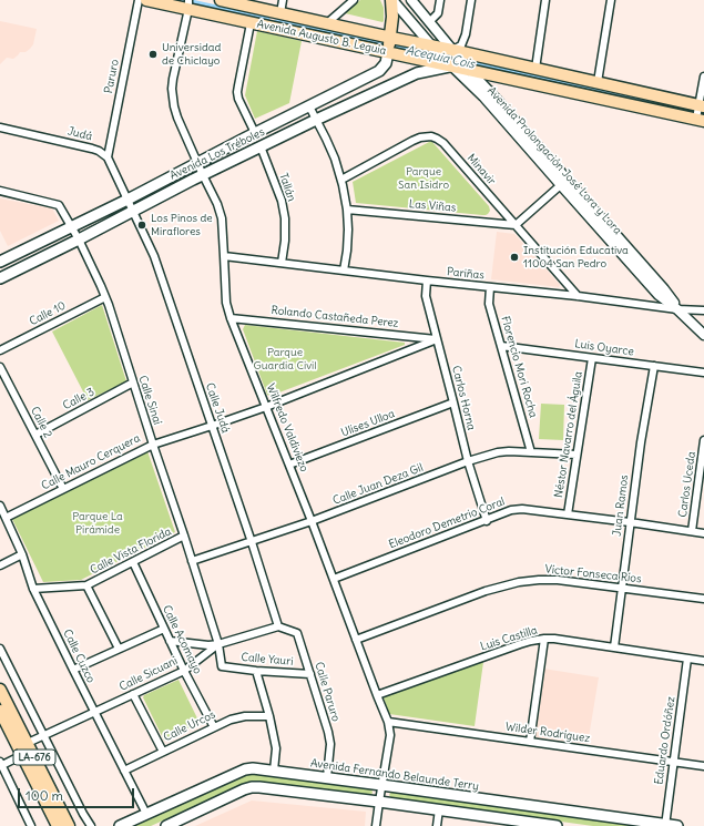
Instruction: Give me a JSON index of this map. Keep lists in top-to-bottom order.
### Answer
{
  "streets": {
    "main road": [
      "Avenida Augusto B. Leguia",
      "Avenida Los Tréboles",
      "LA-676",
      "Avenida Fernando Belaunde Terry"
    ],
    "street": [
      "Paruro",
      "Judá",
      "Avenida Prolongación José Lora y Lora",
      "Minavir",
      "Tallán",
      "Las Viñas",
      "Pariñas",
      "Calle 10",
      "Rolando Castañeda Perez",
      "Luis Oyarce",
      "Florencio Mori Rocha",
      "Carlos Horna",
      "Calle 3",
      "Calle Sinaí",
      "Calle Judá",
      "Calle 2",
      "Ulises Ulloa",
      "Wilfredo Valdiviezo",
      "Néstor Navarro del Águila",
      "Calle Mauro Cerquera",
      "Calle Juan Deza Gil",
      "Carlos Uceda",
      "Juan Ramos",
      "Eleodoro Demetrio Coral",
      "Calle Vista Florida",
      "Víctor Fonseca Ríos",
      "Luis Castilla",
      "Calle Acomayo",
      "Calle Cuzco",
      "Calle Yauri",
      "Calle Sicuani",
      "Calle Paruro",
      "Calle Urcos",
      "Wilder Rodríguez",
      "Eduardo Ordóñez"
    ]
  },
  "crossings": [
    ["Avenida Augusto B. Leguia", "Avenida Los Tréboles"],
    ["Avenida Augusto B. Leguia", "Avenida Prolongación José Lora y Lora"],
    ["Avenida Augusto B. Leguia", "Wilfredo Valdiviezo"],
    ["Paruro", "Judá"],
    ["Avenida Los Tréboles", "Avenida Prolongación José Lora y Lora"],
    ["Avenida Los Tréboles", "Tallán"],
    ["Avenida Los Tréboles", "Calle Sinaí"],
    ["Avenida Los Tréboles", "Calle Judá"],
    ["Avenida Los Tréboles", "Wilfredo Valdiviezo"],
    ["Avenida Prolongación José Lora y Lora", "Pariñas"],
    ["Minavir", "Las Viñas"],
    ["Minavir", "Pariñas"],
    ["Tallán", "Pariñas"],
    ["Pariñas", "Florencio Mori Rocha"],
    ["Pariñas", "Carlos Horna"],
    ["Pariñas", "Wilfredo Valdiviezo"],
    ["Calle 10", "Calle Sinaí"],
    ["Rolando Castañeda Perez", "Carlos Horna"],
    ["Rolando Castañeda Perez", "Wilfredo Valdiviezo"],
    ["Rolando Castañeda Perez", "Calle Mauro Cerquera"],
    ["Luis Oyarce", "Florencio Mori Rocha"],
    ["Luis Oyarce", "Néstor Navarro del Águila"],
    ["Luis Oyarce", "Juan Ramos"],
    ["Florencio Mori Rocha", "Calle Juan Deza Gil"],
    ["Carlos Horna", "Ulises Ulloa"],
    ["Carlos Horna", "Calle Mauro Cerquera"],
    ["Carlos Horna", "Calle Juan Deza Gil"],
    ["Carlos Horna", "Eleodoro Demetrio Coral"],
    ["Calle 3", "Calle Sinaí"],
    ["Calle 3", "Calle 2"],
    ["Calle Sinaí", "Calle Mauro Cerquera"],
    ["Calle Sinaí", "Calle Juan Deza Gil"],
    ["Calle Sinaí", "Calle Vista Florida"],
    ["Calle Sinaí", "Calle Yauri"],
    ["Calle Sinaí", "Calle Sicuani"],
    ["Calle Judá", "Calle Mauro Cerquera"],
    ["Calle Judá", "Calle Juan Deza Gil"],
    ["Calle Judá", "Calle Sicuani"],
    ["Calle Judá", "Calle Paruro"],
    ["Calle 2", "Calle Mauro Cerquera"],
    ["Ulises Ulloa", "Wilfredo Valdiviezo"],
    ["Wilfredo Valdiviezo", "Calle Mauro Cerquera"],
    ["Wilfredo Valdiviezo", "Calle Juan Deza Gil"],
    ["Wilfredo Valdiviezo", "Eleodoro Demetrio Coral"],
    ["Wilfredo Valdiviezo", "Víctor Fonseca Ríos"],
    ["Wilfredo Valdiviezo", "Luis Castilla"],
    ["Wilfredo Valdiviezo", "Wilder Rodríguez"],
    ["Wilfredo Valdiviezo", "Avenida Fernando Belaunde Terry"],
    ["Néstor Navarro del Águila", "Calle Juan Deza Gil"],
    ["Néstor Navarro del Águila", "Eleodoro Demetrio Coral"],
    ["Calle Mauro Cerquera", "Calle Cuzco"],
    ["Carlos Uceda", "Eleodoro Demetrio Coral"],
    ["Juan Ramos", "Eleodoro Demetrio Coral"],
    ["Juan Ramos", "Víctor Fonseca Ríos"],
    ["Juan Ramos", "Luis Castilla"],
    ["Calle Vista Florida", "Calle Acomayo"],
    ["Calle Vista Florida", "Calle Cuzco"],
    ["Luis Castilla", "Eduardo Ordóñez"],
    ["Calle Acomayo", "Calle Sicuani"],
    ["Calle Acomayo", "Calle Urcos"],
    ["Calle Cuzco", "Calle Sicuani"],
    ["Calle Cuzco", "Calle Urcos"],
    ["Calle Cuzco", "Avenida Fernando Belaunde Terry"],
    ["Calle Yauri", "Calle Paruro"],
    ["Calle Sicuani", "Calle Paruro"],
    ["Calle Sicuani", "LA-676"],
    ["Calle Paruro", "Avenida Fernando Belaunde Terry"],
    ["Wilder Rodríguez", "Eduardo Ordóñez"],
    ["Eduardo Ordóñez", "Avenida Fernando Belaunde Terry"]
  ],
  "water": ["Acequia Cois"],
  "parks": ["Parque San Isidro", "Parque Guardia Civil", "Parque La Pirámide"],
  "places": ["Universidad de Chiclayo", "Los Pinos de Miraflores", "Institución Educativa 11004 San Pedro"],
  "scale_bar": "100 m"
}
